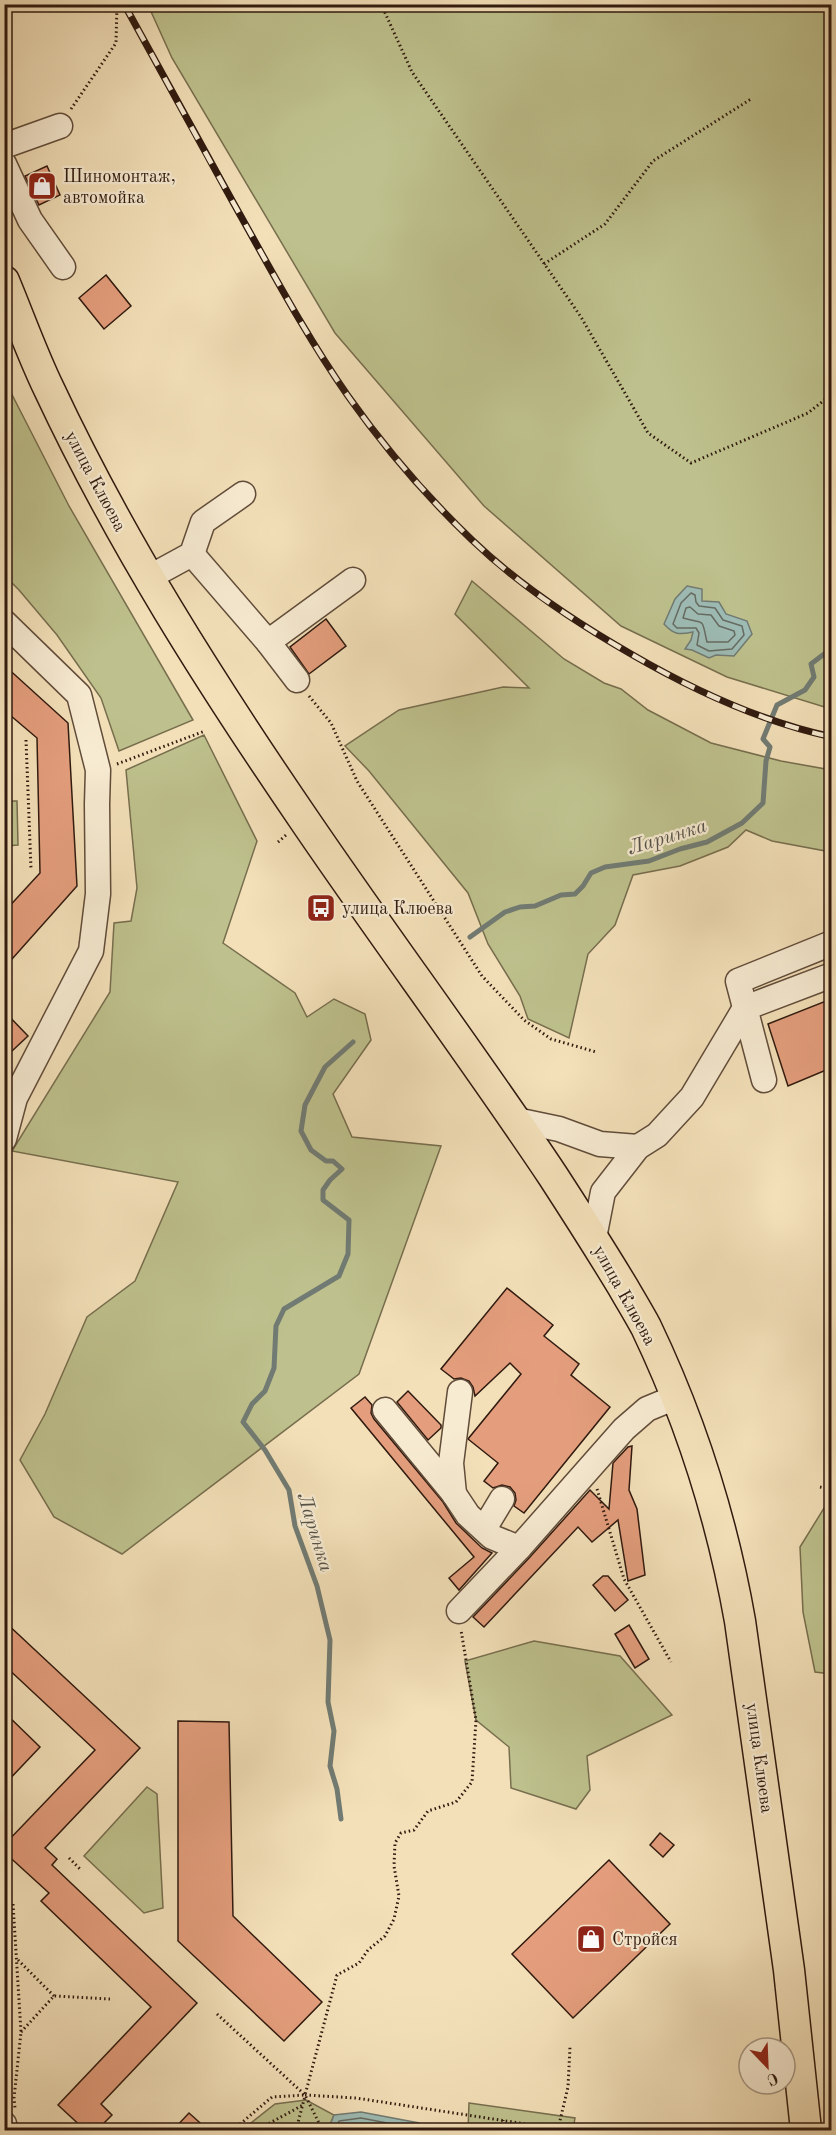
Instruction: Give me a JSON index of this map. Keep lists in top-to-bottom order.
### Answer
{
  "streets": {
    "main road": ["улица Клюева"]
  },
  "water": ["Ларинка"],
  "places": {
    "shop": ["Шиномонтаж, автомойка", "Стройся"],
    "bus stop": ["улица Клюева"]
  },
  "north": "bottom right"
}
